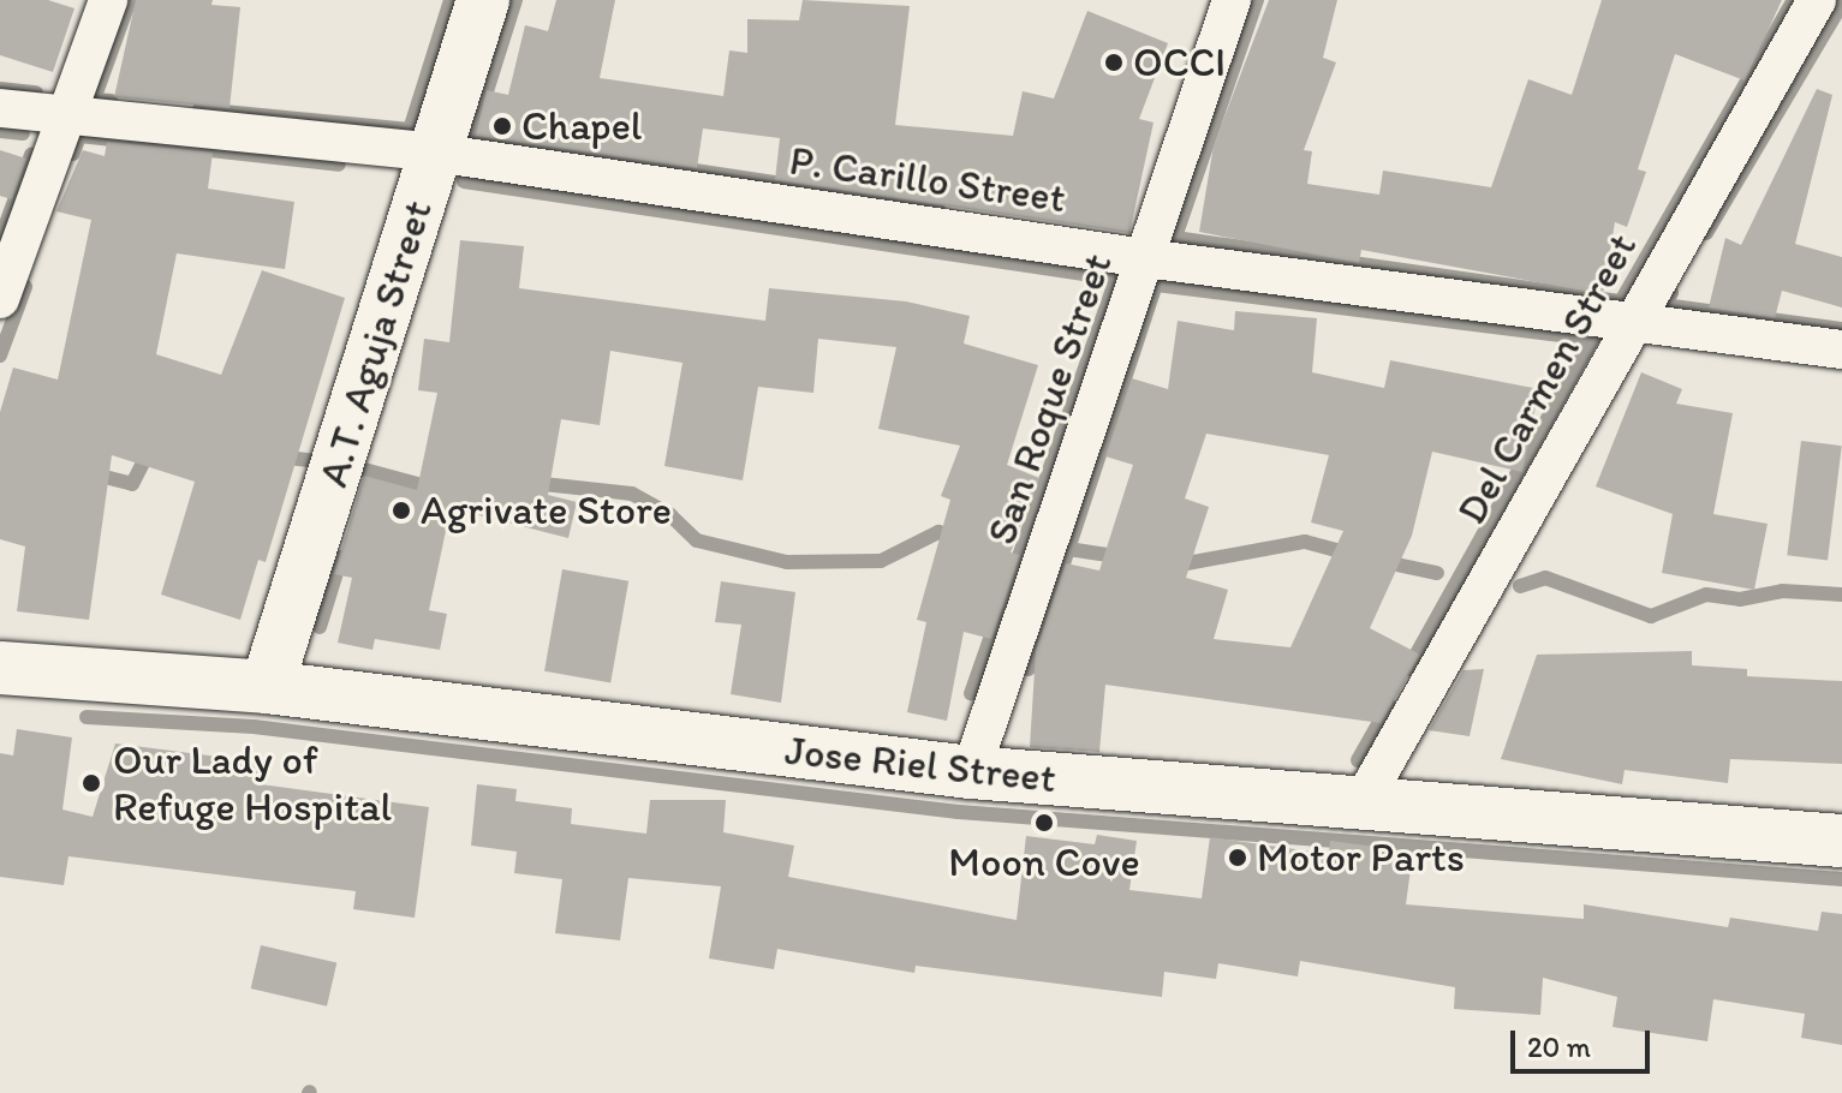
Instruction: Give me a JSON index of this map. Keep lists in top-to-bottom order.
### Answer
{
  "streets": {
    "main road": ["A.T. Aguja Street", "Jose Riel Street"],
    "street": ["P. Carillo Street", "Del Carmen Street", "San Roque Street"]
  },
  "crossings": [
    ["P. Carillo Street", "A.T. Aguja Street"],
    ["P. Carillo Street", "Del Carmen Street"],
    ["P. Carillo Street", "San Roque Street"],
    ["A.T. Aguja Street", "Jose Riel Street"],
    ["Del Carmen Street", "Jose Riel Street"],
    ["San Roque Street", "Jose Riel Street"]
  ],
  "places": [
    "OCCI",
    "Chapel",
    "Agrivate Store",
    "Our Lady of Refuge Hospital",
    "Moon Cove",
    "Motor Parts"
  ],
  "scale_bar": "20 m"
}
